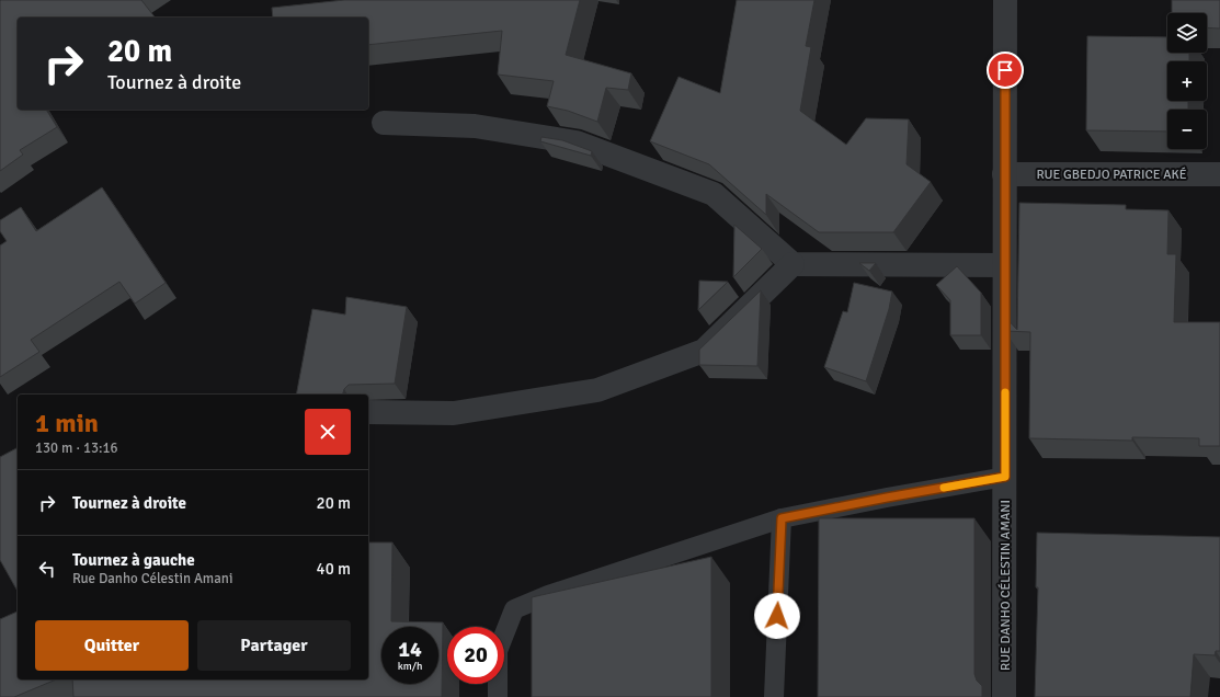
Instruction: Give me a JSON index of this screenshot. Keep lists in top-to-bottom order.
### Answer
{
  "streets": {
    "street": ["RUE GBEDJO PATRICE AKÉ", "RUE DANHO CÉLESTIN AMANI"]
  },
  "crossings": [
    ["RUE GBEDJO PATRICE AKÉ", "RUE DANHO CÉLESTIN AMANI"]
  ],
  "page": {
    "map_buttons": ["+", "−"],
    "turn": ["20 m", "Tournez à droite"],
    "heading": ["1 min", "130 m · 13:16"],
    "list": [
      {
        "name": "Tournez à droite",
        "value": "20 m"
      },
      {
        "name": "Tournez à gauche",
        "note": "Rue Danho Célestin Amani",
        "value": "40 m"
      }
    ],
    "buttons": ["Quitter", "Partager"],
    "speed": "14 km/h",
    "limit": "20"
  }
}
